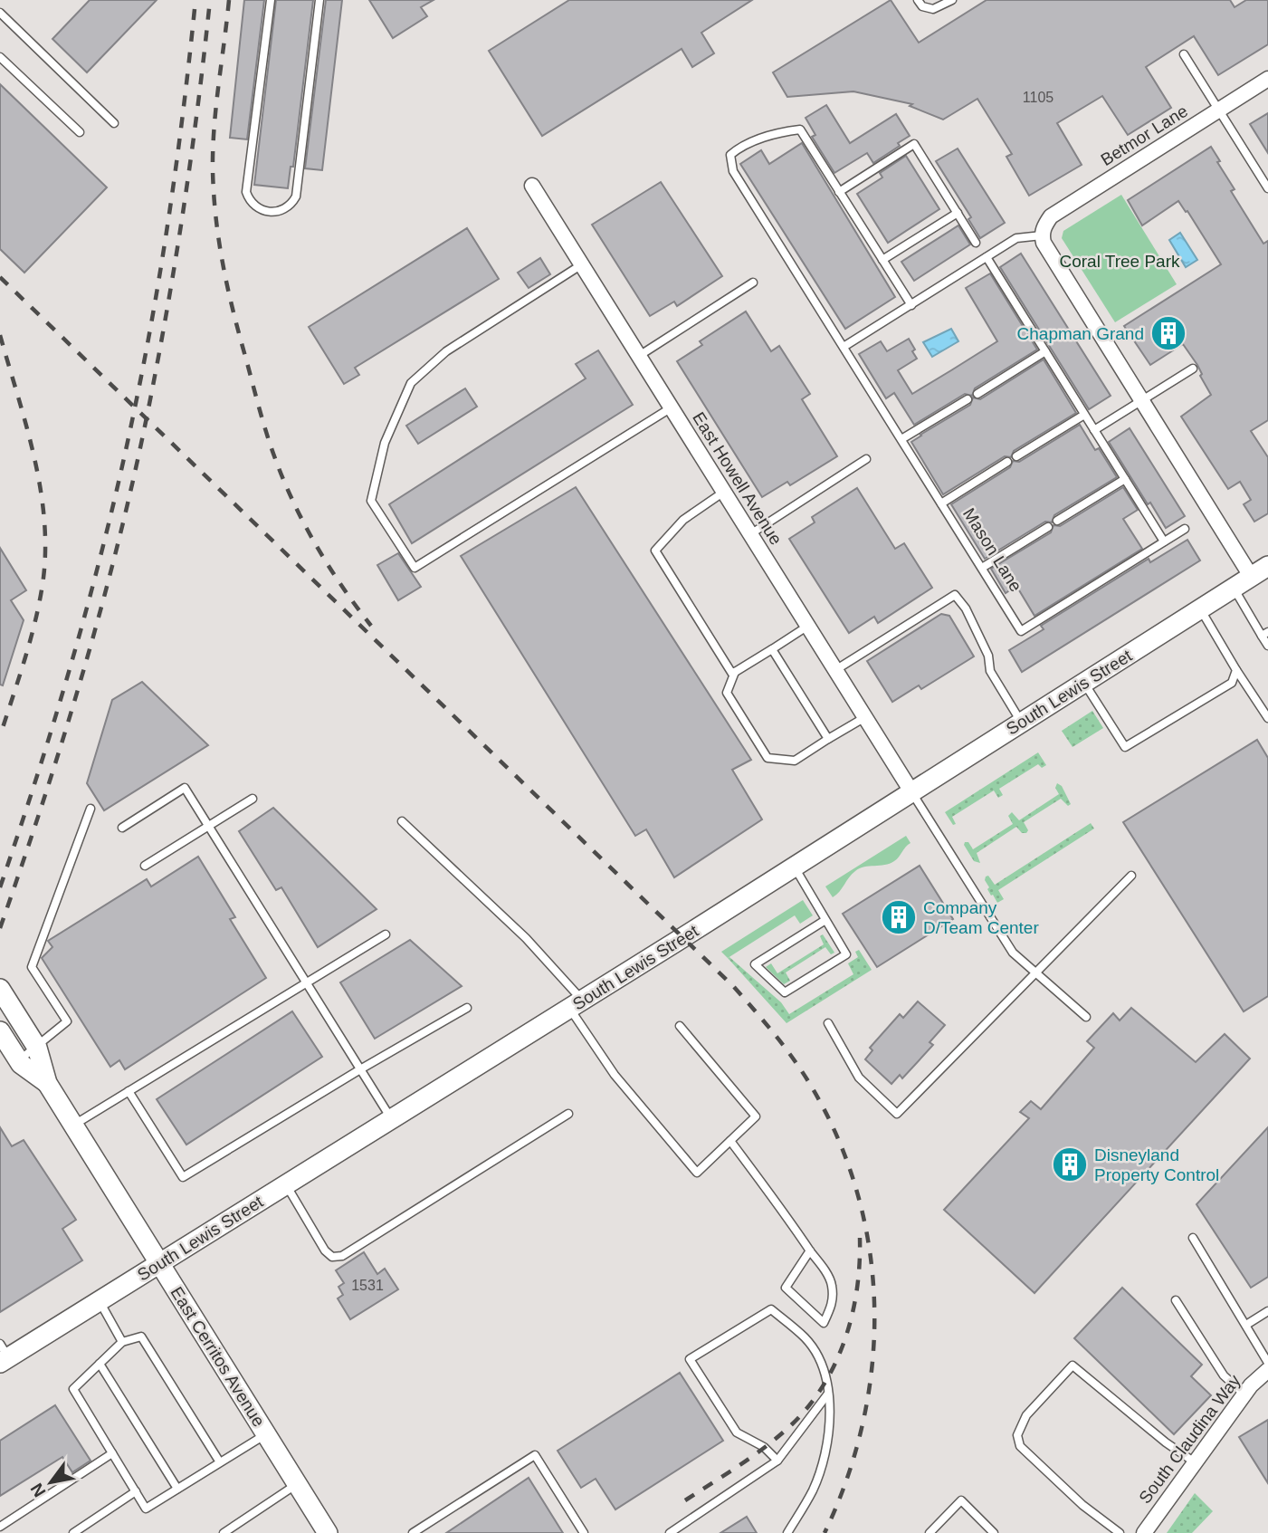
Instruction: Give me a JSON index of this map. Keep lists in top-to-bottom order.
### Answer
{
  "streets": {
    "main road": ["South Lewis Street", "East Cerritos Avenue"],
    "street": ["Betmor Lane", "East Howell Avenue", "South Claudina Way"],
    "lane": ["Mason Lane"]
  },
  "crossings": [
    ["East Howell Avenue", "South Lewis Street"],
    ["South Lewis Street", "East Cerritos Avenue"]
  ],
  "parks": ["Coral Tree Park"],
  "places": {
    "building": ["Chapman Grand", "Company D/Team Center", "Disneyland Property Control"]
  },
  "house_numbers": ["1105", "1531"],
  "north": "bottom left"
}
